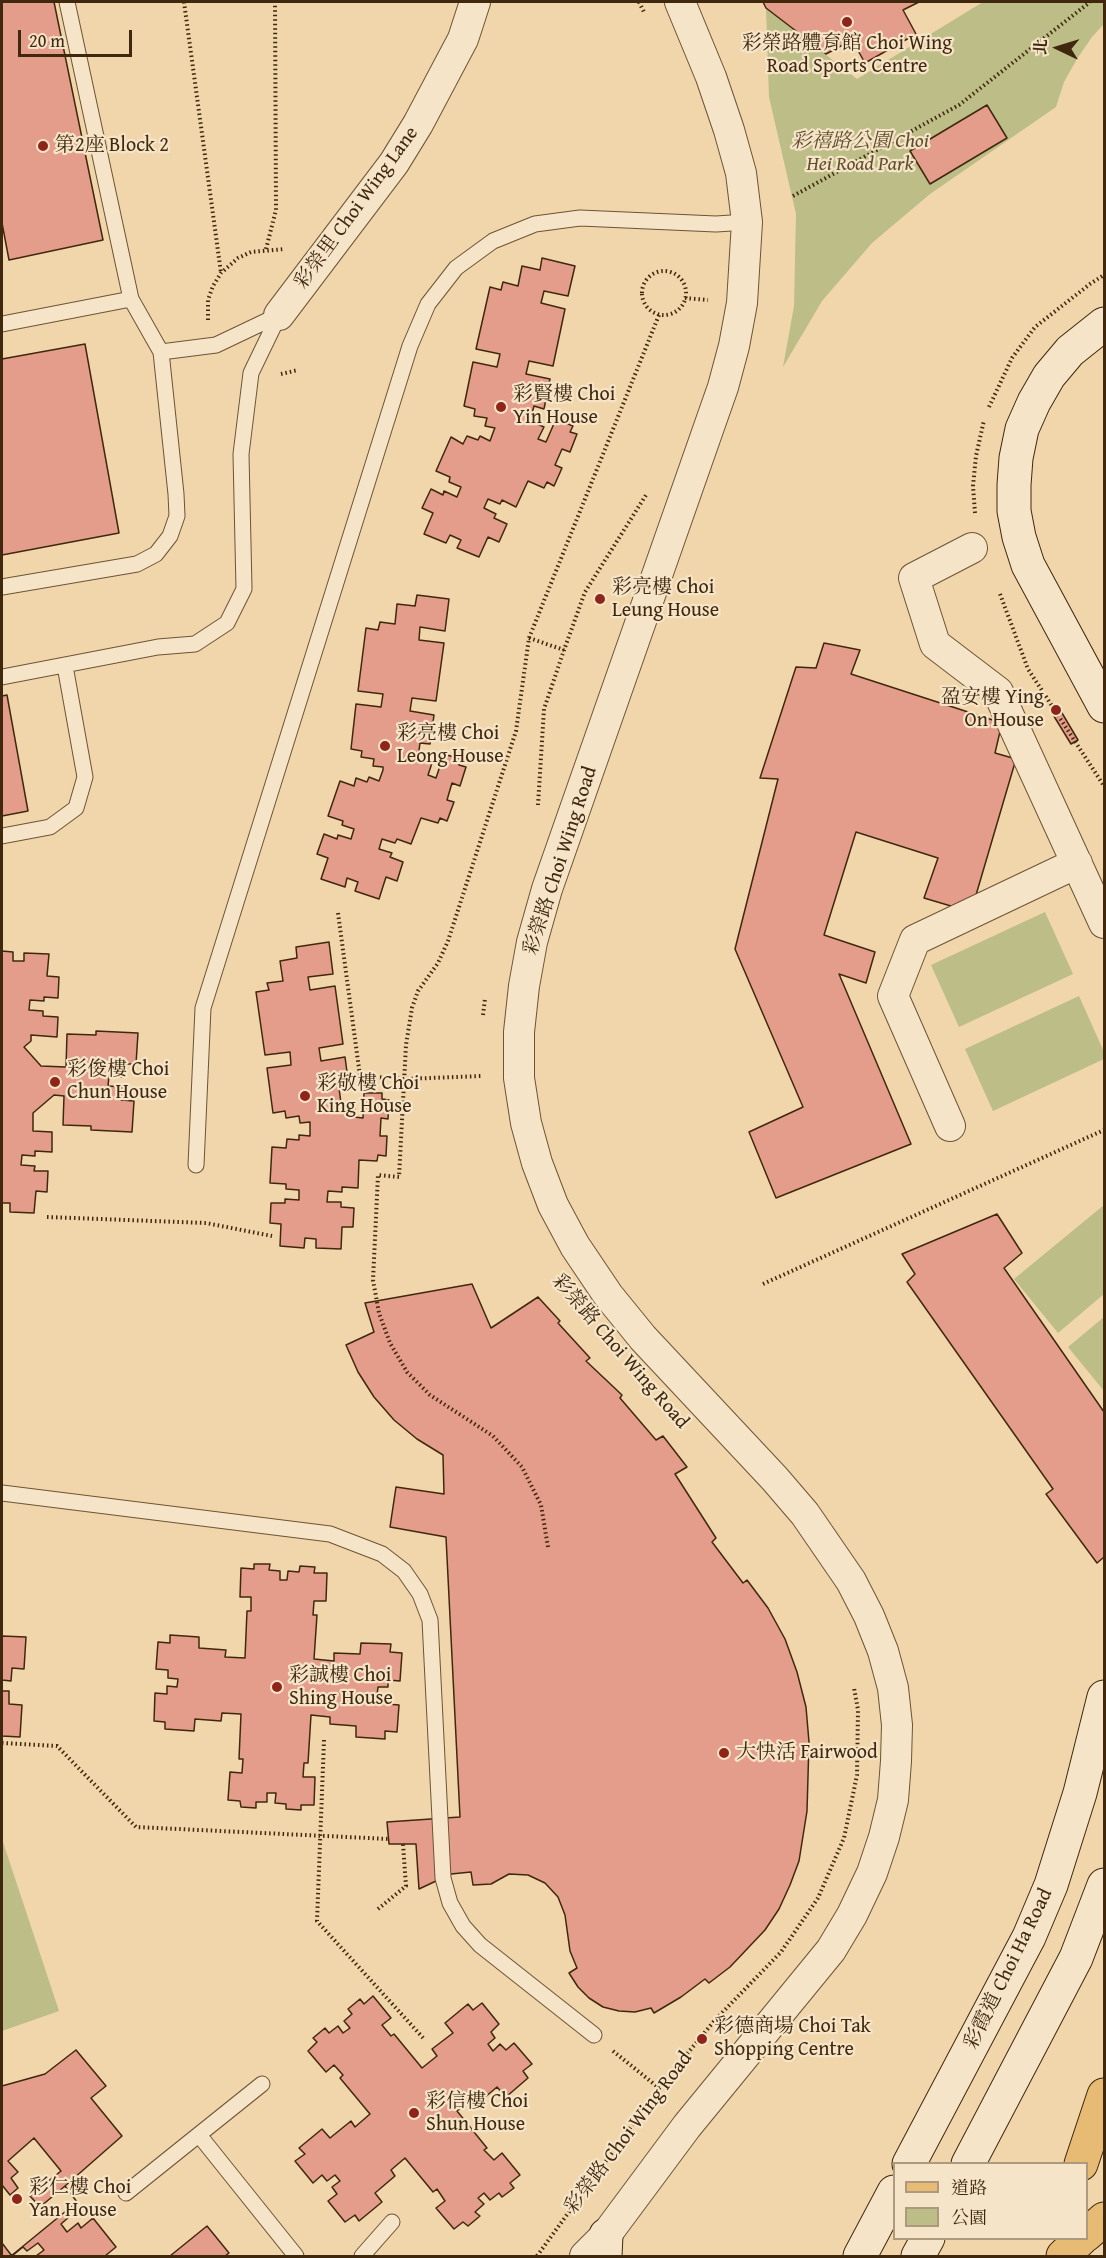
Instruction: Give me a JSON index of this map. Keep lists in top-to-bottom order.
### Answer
{
  "streets": {
    "street": ["彩榮里 Choi Wing Lane", "彩榮路 Choi Wing Road", "彩霞道 Choi Ha Road"]
  },
  "parks": ["彩禧路公園 Choi Hei Road Park"],
  "places": [
    "彩榮路體育館 Choi Wing Road Sports Centre",
    "第2座 Block 2",
    "彩賢樓 Choi Yin House",
    "彩亮樓 Choi Leung House",
    "盈安樓 Ying On House",
    "彩亮樓 Choi Leong House",
    "彩俊樓 Choi Chun House",
    "彩敬樓 Choi King House",
    "彩誠樓 Choi Shing House",
    "大快活 Fairwood",
    "彩德商場 Choi Tak Shopping Centre",
    "彩信樓 Choi Shun House",
    "彩仁樓 Choi Yan House"
  ],
  "legend": ["道路", "公園"],
  "scale_bar": "20 m",
  "north": "left"
}
